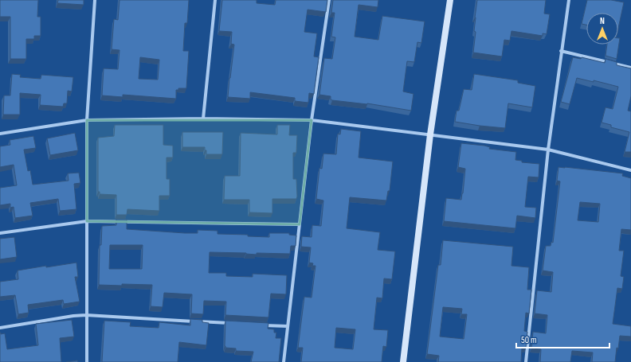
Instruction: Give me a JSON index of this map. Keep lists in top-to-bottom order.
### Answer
{
  "scale_bar": "50 m",
  "north": "top"
}
